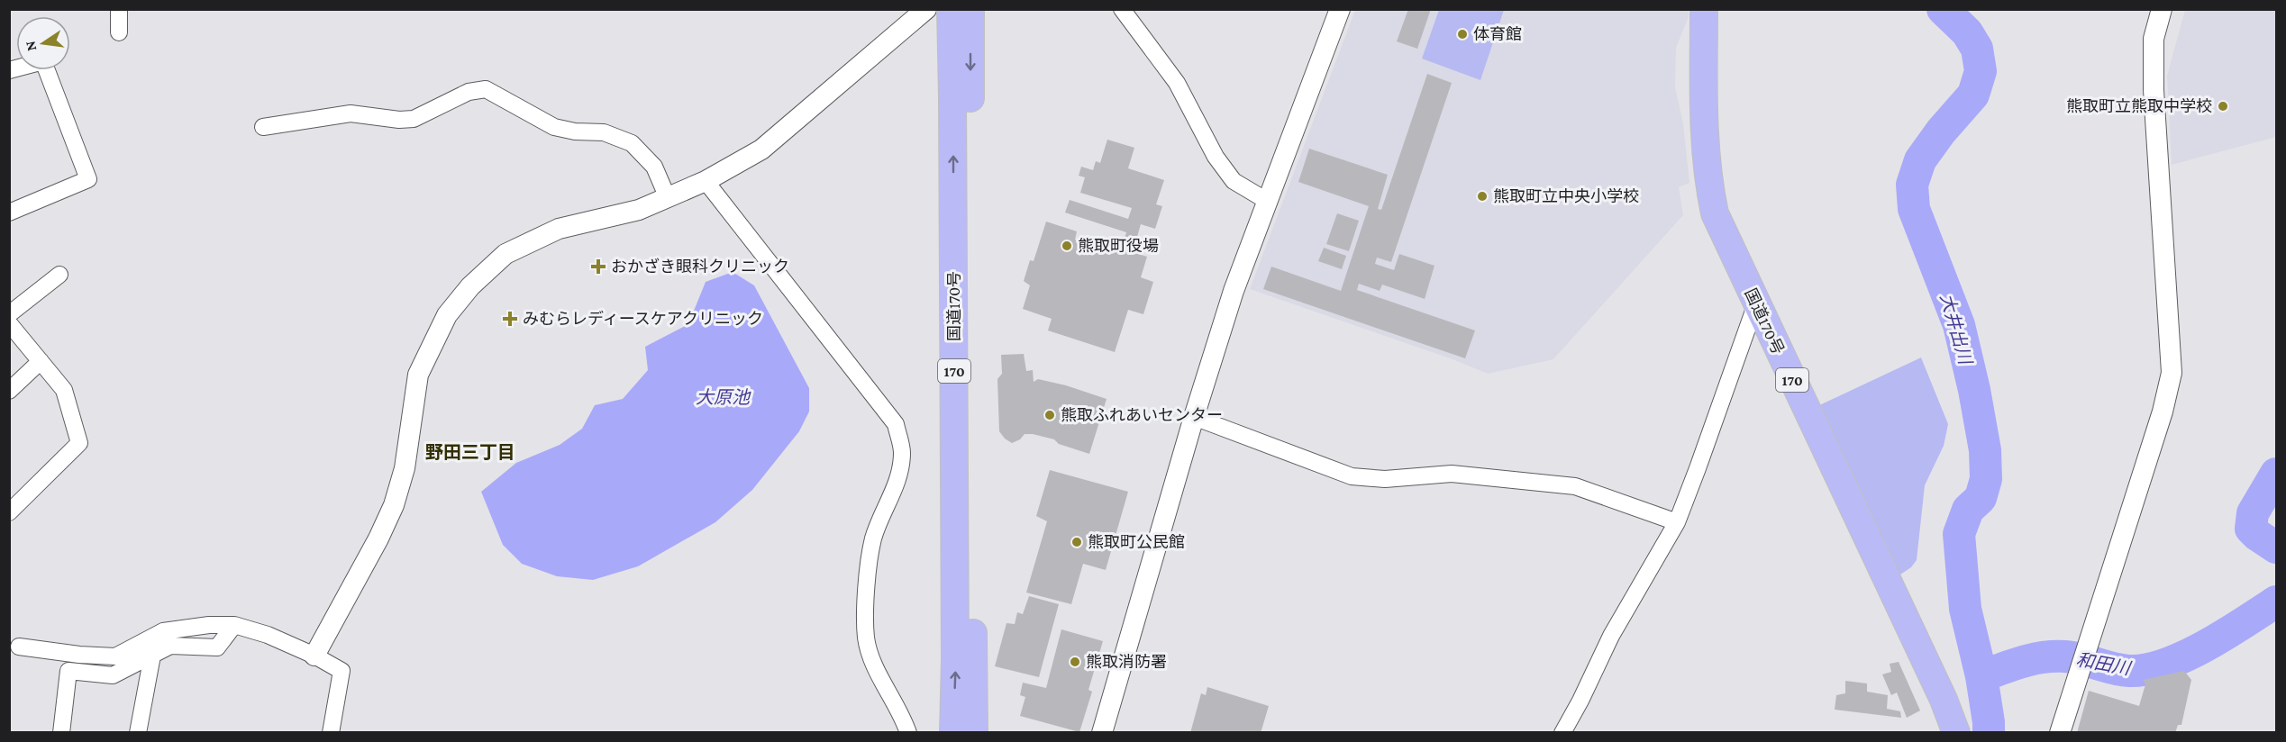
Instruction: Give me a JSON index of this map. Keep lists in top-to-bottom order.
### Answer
{
  "streets": {
    "highway": ["国道170号", "170"]
  },
  "districts": ["野田三丁目"],
  "water": ["大井出川", "大原池", "和田川"],
  "places": {
    "other": [
      "体育館",
      "熊取町立熊取中学校",
      "熊取町立中央小学校",
      "熊取町役場",
      "熊取ふれあいセンター",
      "熊取町公民館",
      "熊取消防署"
    ],
    "health": ["おかざき眼科クリニック", "みむらレディースケアクリニック"]
  },
  "north": "left"
}
